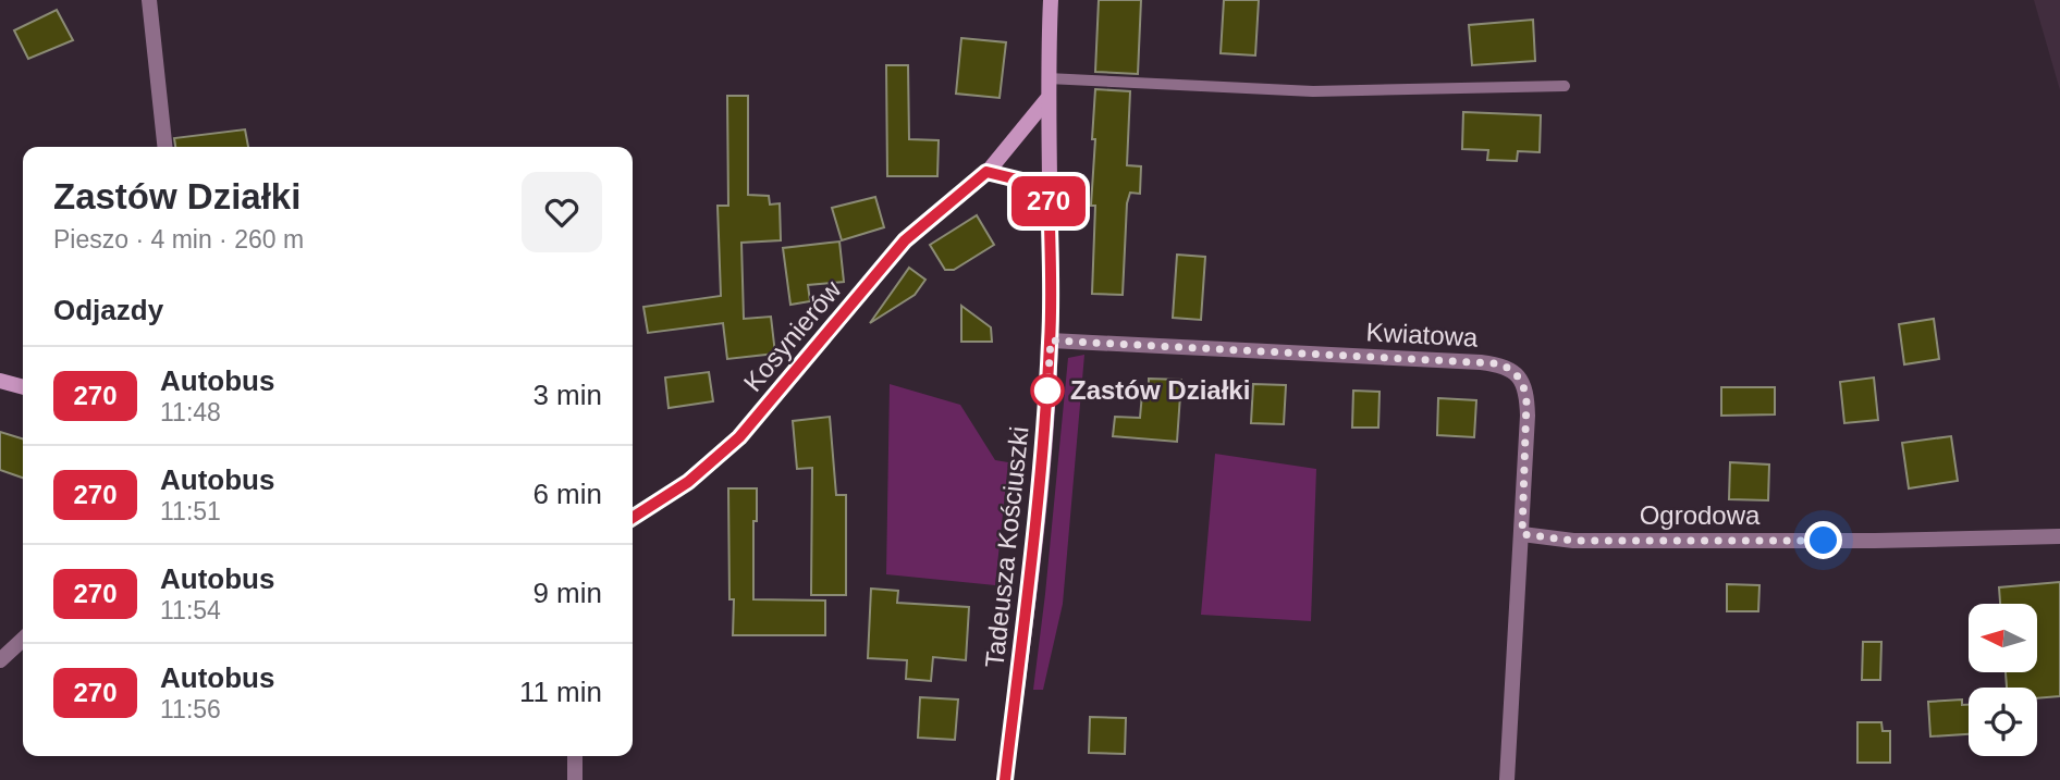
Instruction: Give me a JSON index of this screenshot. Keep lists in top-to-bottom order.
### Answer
{
  "streets": {
    "street": [
      "Kwiatowa",
      "Kosynierów",
      "Ogrodowa",
      "Tadeusza Kościuszki"
    ]
  },
  "crossings": [
    ["Kwiatowa", "Ogrodowa"],
    ["Kwiatowa", "Tadeusza Kościuszki"],
    ["Kosynierów", "Tadeusza Kościuszki"]
  ],
  "places": ["Zastów Działki"],
  "lines": ["bus line 270"],
  "north": "left",
  "page": {
    "on_map": "270",
    "heading": [
      ["Zastów Działki", "Pieszo · 4 min · 260 m"],
      "Odjazdy"
    ],
    "list": [
      {
        "mark": "270",
        "name": "Autobus",
        "note": "11:48",
        "value": "3 min"
      },
      {
        "mark": "270",
        "name": "Autobus",
        "note": "11:51",
        "value": "6 min"
      },
      {
        "mark": "270",
        "name": "Autobus",
        "note": "11:54",
        "value": "9 min"
      },
      {
        "mark": "270",
        "name": "Autobus",
        "note": "11:56",
        "value": "11 min"
      }
    ]
  }
}
